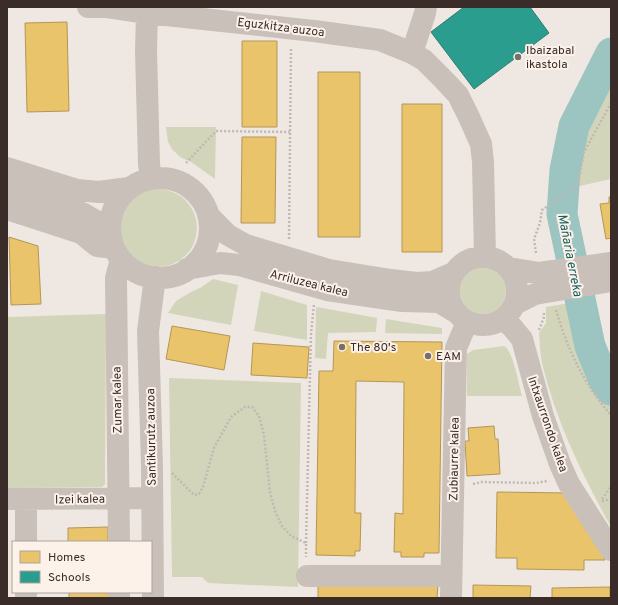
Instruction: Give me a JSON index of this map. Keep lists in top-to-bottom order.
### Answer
{
  "streets": {
    "street": [
      "Eguzkitza auzoa",
      "Arriluzea kalea",
      "Zumar kalea",
      "Intxaurrondo kalea",
      "Santikurutz auzoa",
      "Zubiaurre kalea",
      "Izei kalea"
    ]
  },
  "crossings": [
    ["Arriluzea kalea", "Zumar kalea"],
    ["Arriluzea kalea", "Intxaurrondo kalea"],
    ["Arriluzea kalea", "Santikurutz auzoa"],
    ["Arriluzea kalea", "Zubiaurre kalea"],
    ["Zumar kalea", "Santikurutz auzoa"],
    ["Zumar kalea", "Izei kalea"],
    ["Intxaurrondo kalea", "Zubiaurre kalea"],
    ["Santikurutz auzoa", "Izei kalea"]
  ],
  "water": ["Mañaria erreka"],
  "places": ["Ibaizabal ikastola", "The 80's", "EAM"],
  "legend": ["Homes", "Schools"]
}
